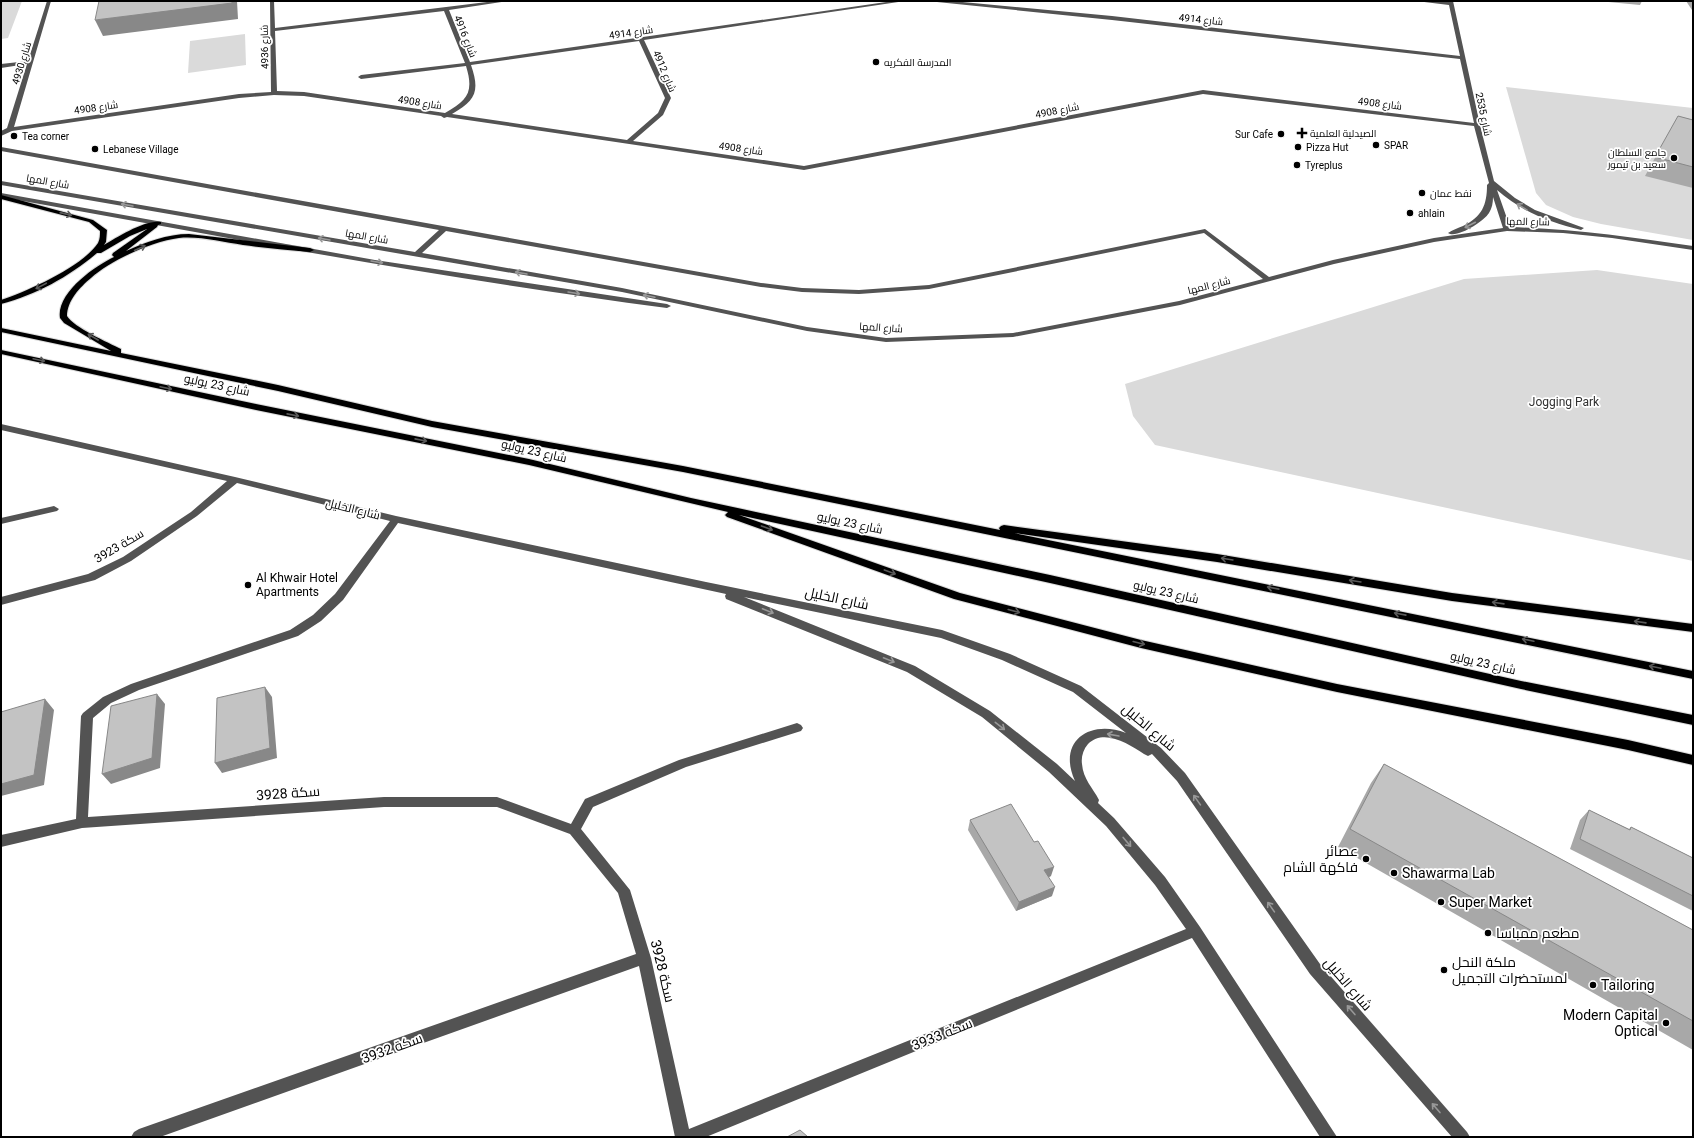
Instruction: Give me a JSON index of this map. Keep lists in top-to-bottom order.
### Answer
{
  "streets": {
    "main road": ["شارع 23 يوليو"],
    "street": [
      "4914 شارع",
      "4916 شارع",
      "4936 شارع",
      "4930 شارع",
      "4912 شارع",
      "4908 شارع",
      "2535 شارع",
      "شارع المها",
      "شارع الخليل",
      "سكة 3923",
      "سكة 3928",
      "سكة 3933",
      "سكة 3932"
    ]
  },
  "crossings": [
    ["4914 شارع", "4916 شارع"],
    ["4914 شارع", "4912 شارع"],
    ["4914 شارع", "2535 شارع"],
    ["4916 شارع", "4908 شارع"],
    ["4936 شارع", "4908 شارع"],
    ["4930 شارع", "4908 شارع"],
    ["4912 شارع", "4908 شارع"],
    ["4908 شارع", "2535 شارع"],
    ["2535 شارع", "شارع المها"],
    ["شارع الخليل", "سكة 3923"],
    ["شارع الخليل", "سكة 3933"],
    ["سكة 3928", "سكة 3932"]
  ],
  "parks": ["Jogging Park"],
  "places": {
    "other": [
      "المدرسة الفكريه",
      "Sur Cafe",
      "Tea corner",
      "SPAR",
      "Pizza Hut",
      "Lebanese Village",
      "جامع السلطان سعيد بن تيمور",
      "Tyreplus",
      "نفط عمان",
      "ahlain",
      "Al Khwair Hotel Apartments",
      "عصائر فاكهة الشام",
      "Shawarma Lab",
      "Super Market",
      "مطعم ممباسا",
      "ملكة النحل لمستحضرات التجميل",
      "Tailoring",
      "Modern Capital Optical"
    ],
    "health": ["الصيدلية العلمية"]
  }
}
